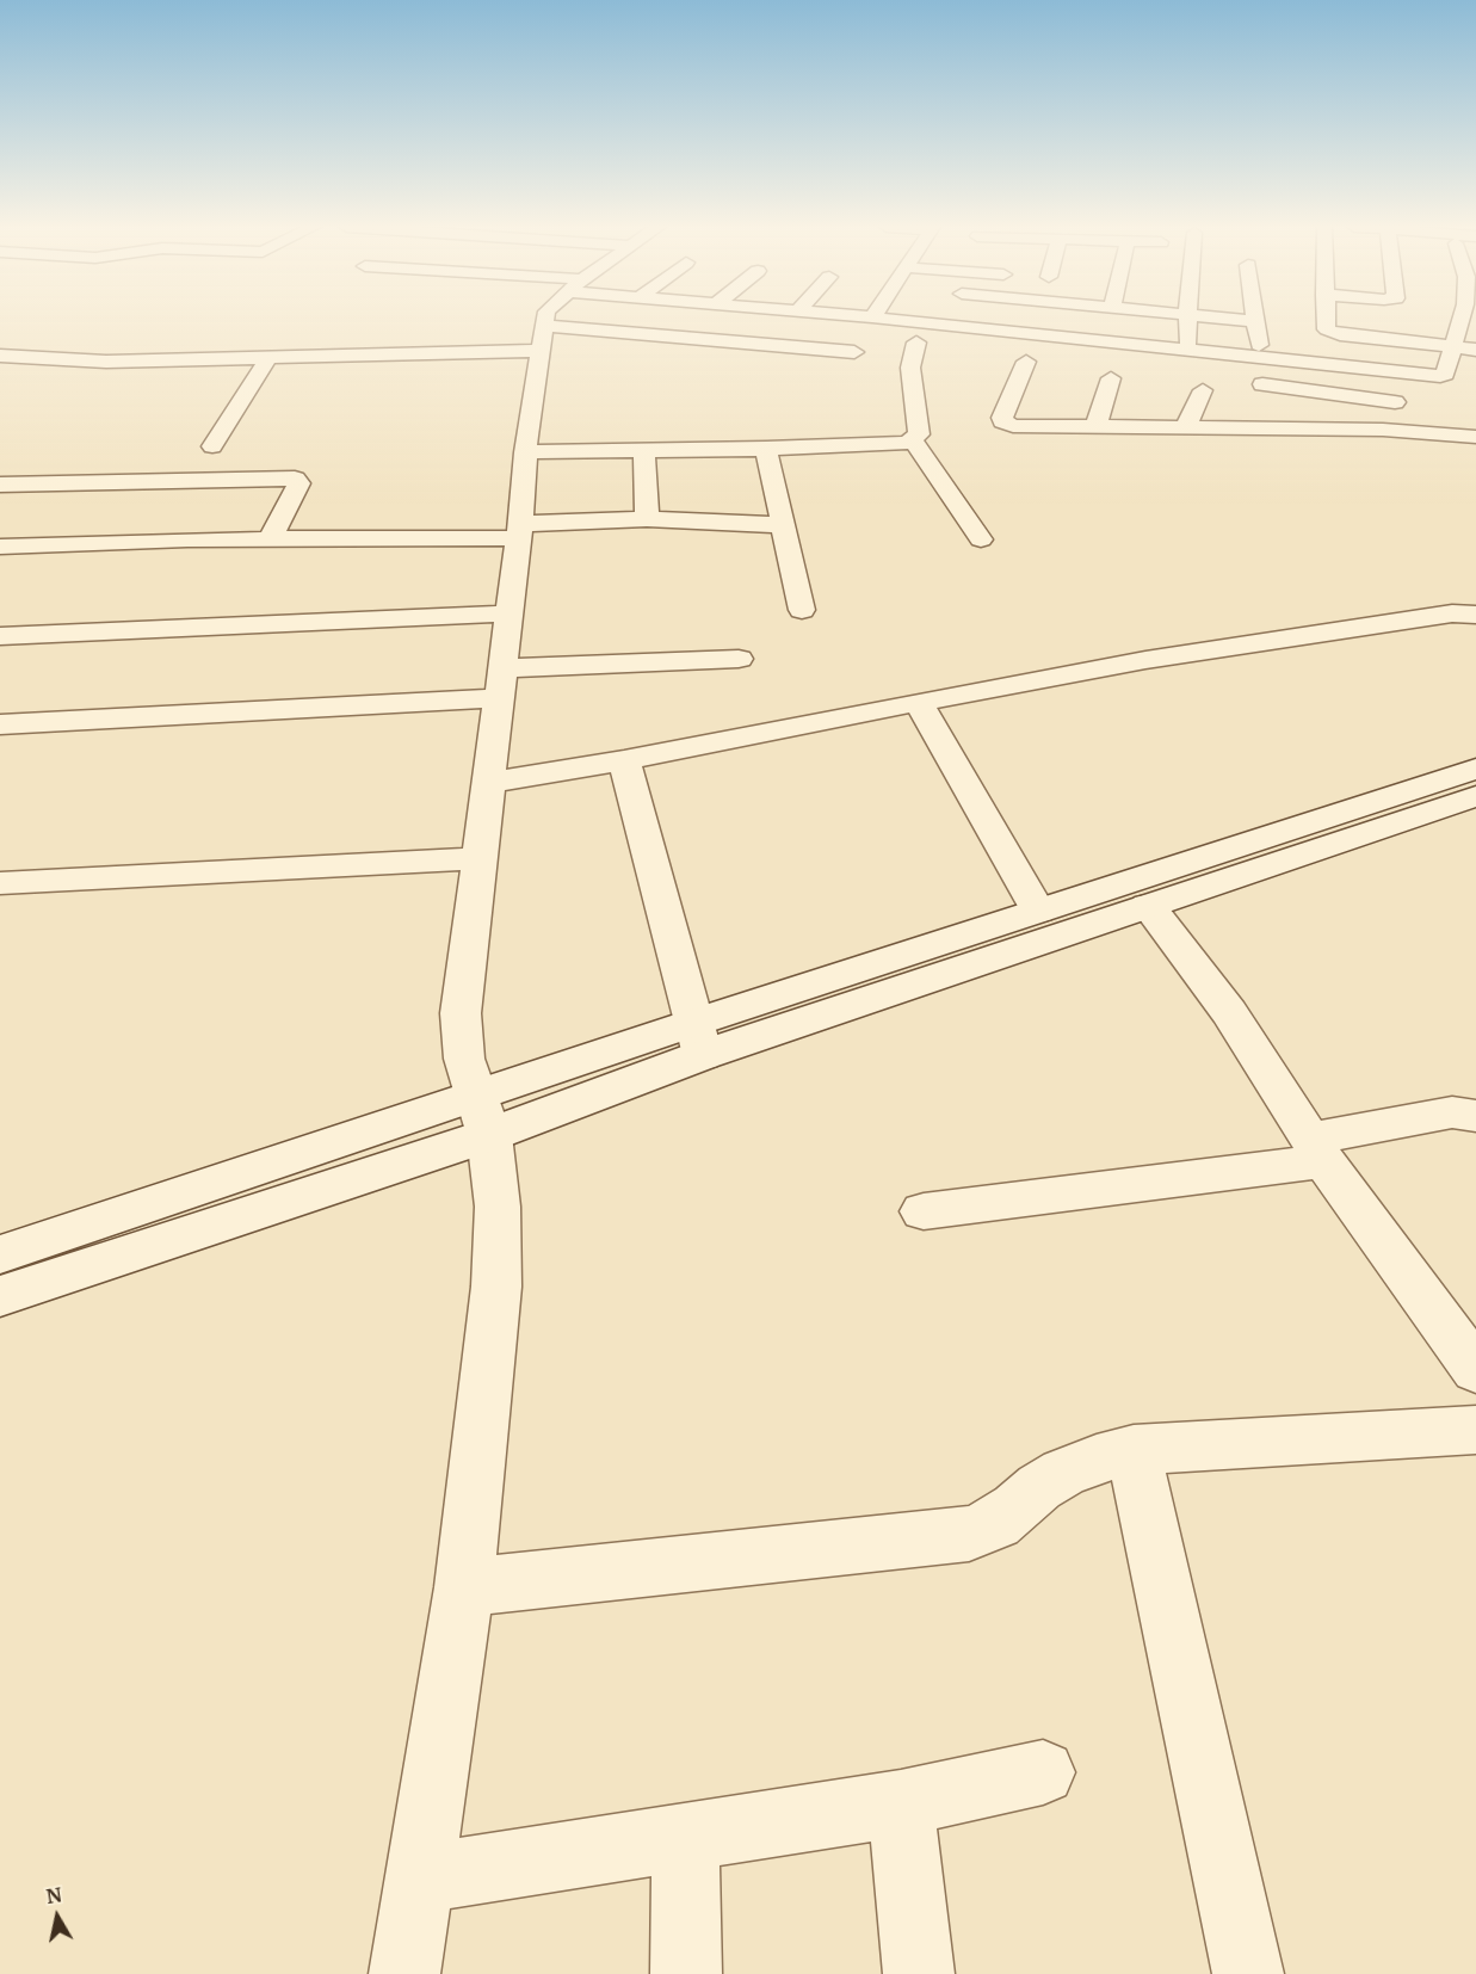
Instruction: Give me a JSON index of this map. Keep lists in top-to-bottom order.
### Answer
{
  "north": "top"
}
